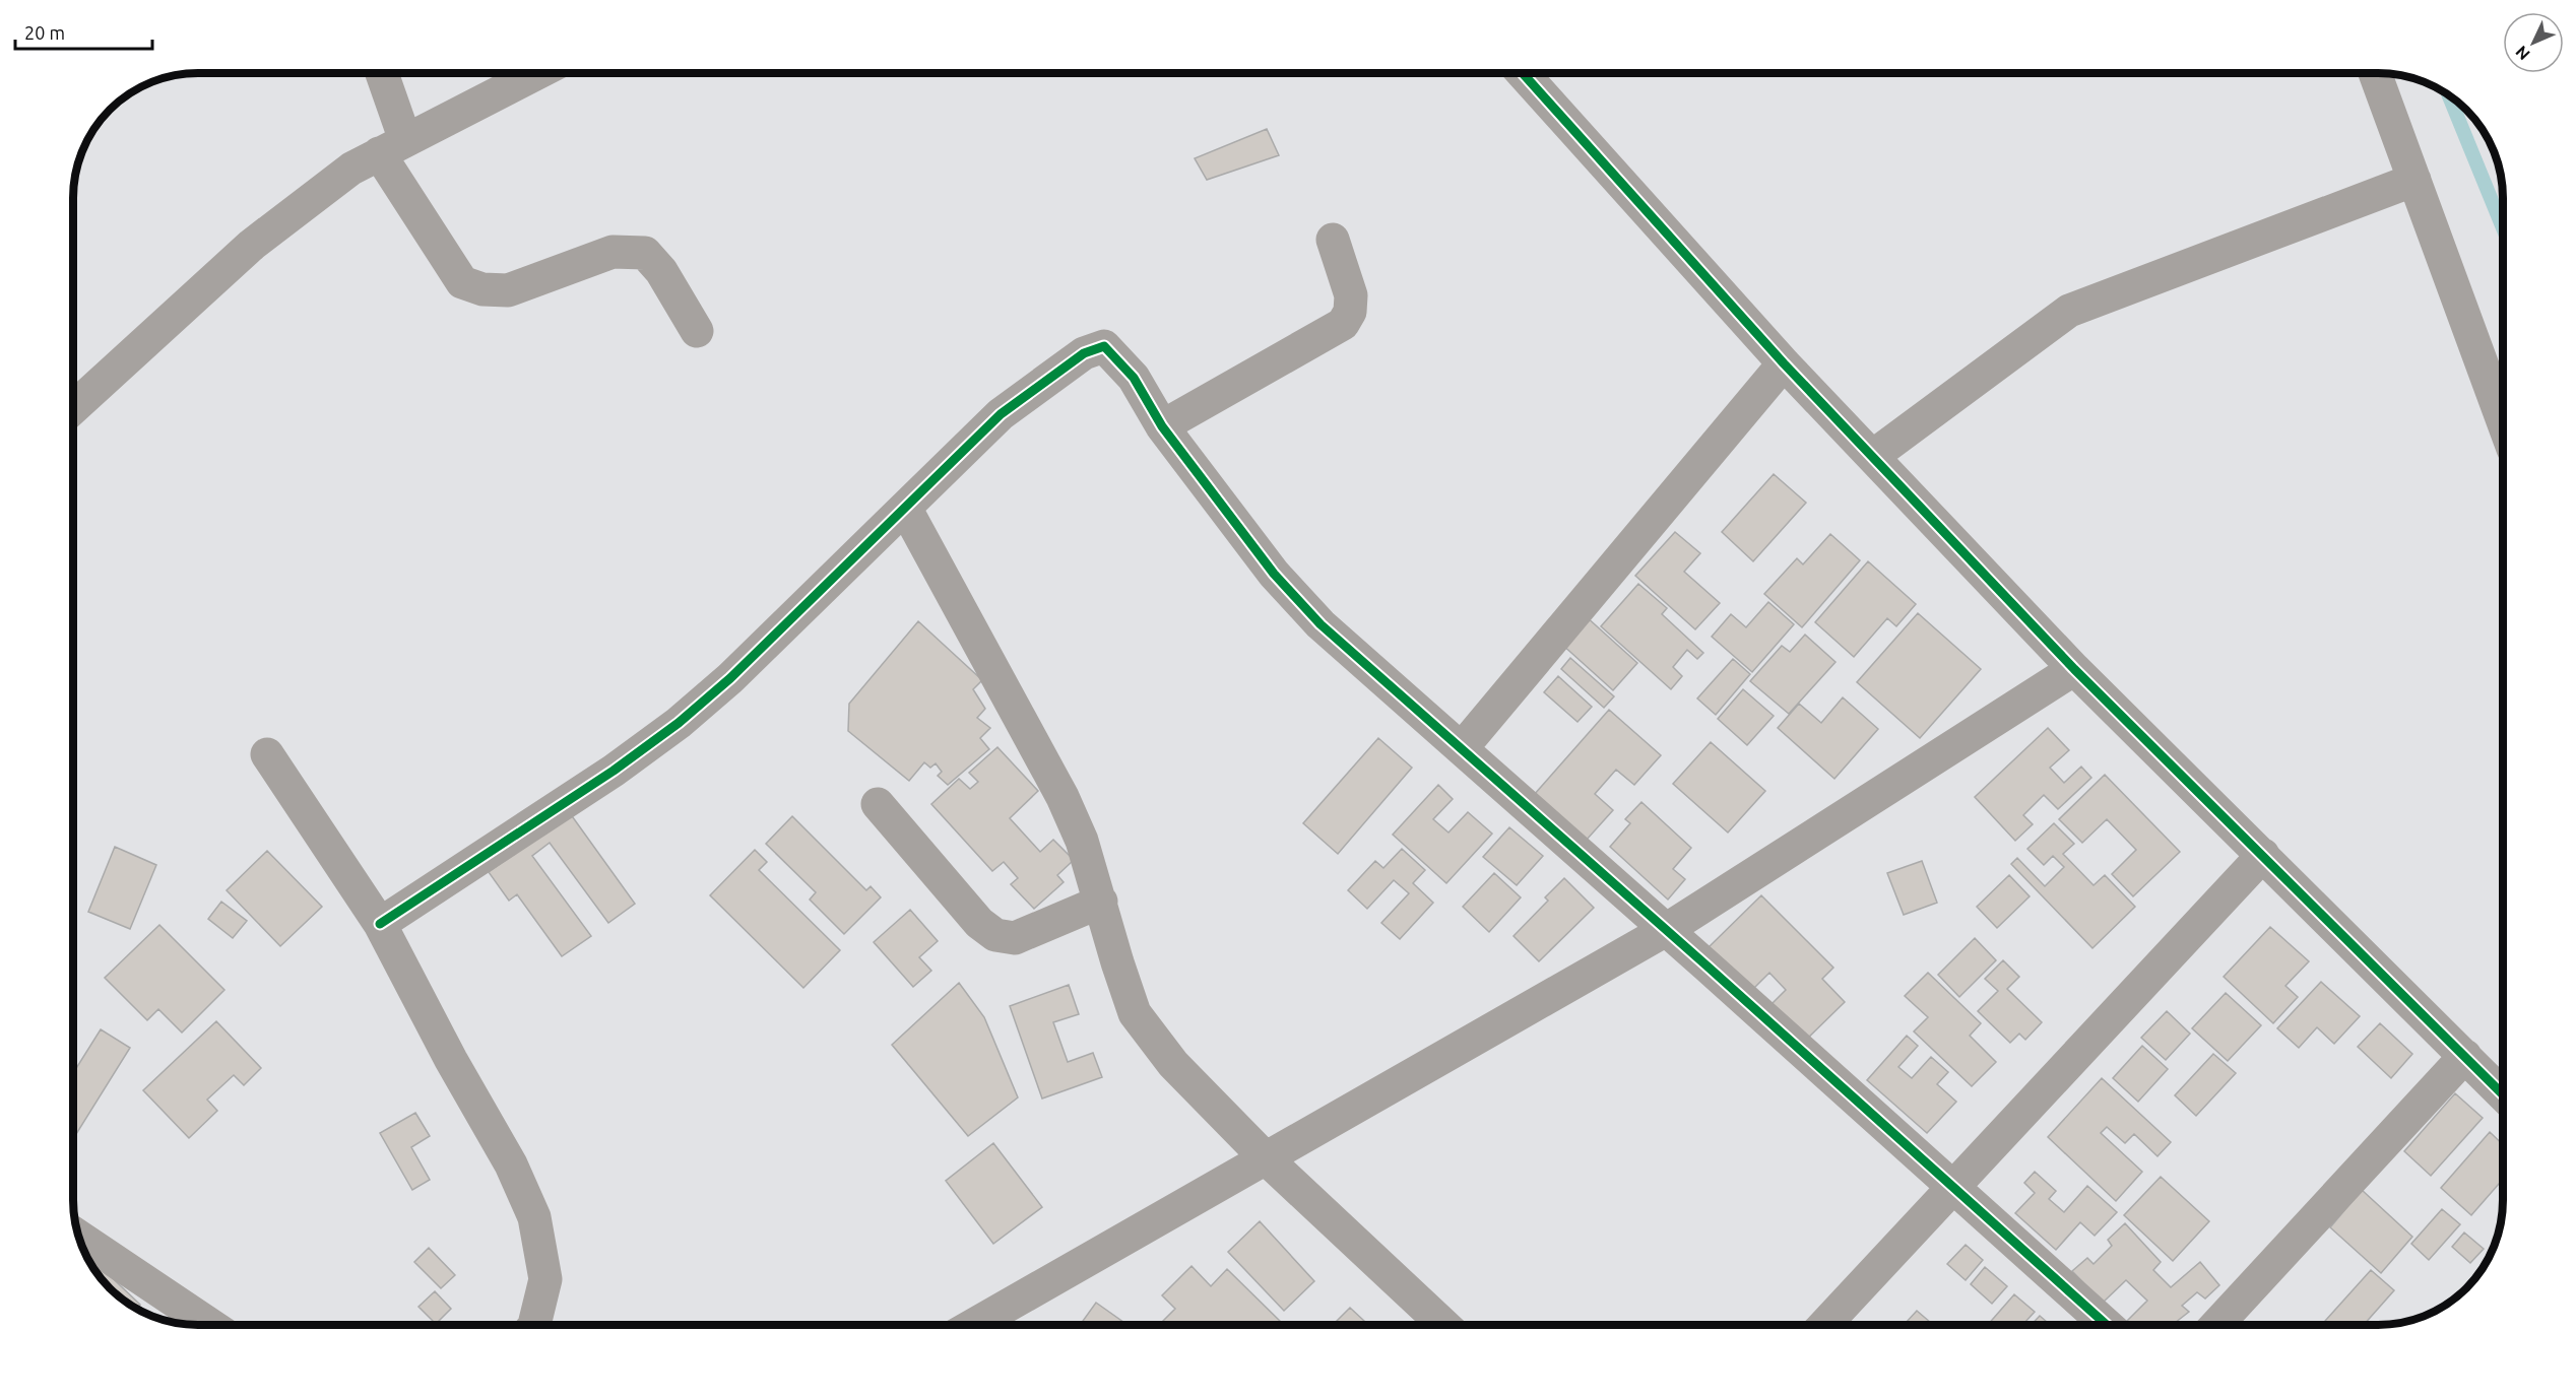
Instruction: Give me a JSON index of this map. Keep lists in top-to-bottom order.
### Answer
{
  "scale_bar": "20 m",
  "north": "bottom left"
}
